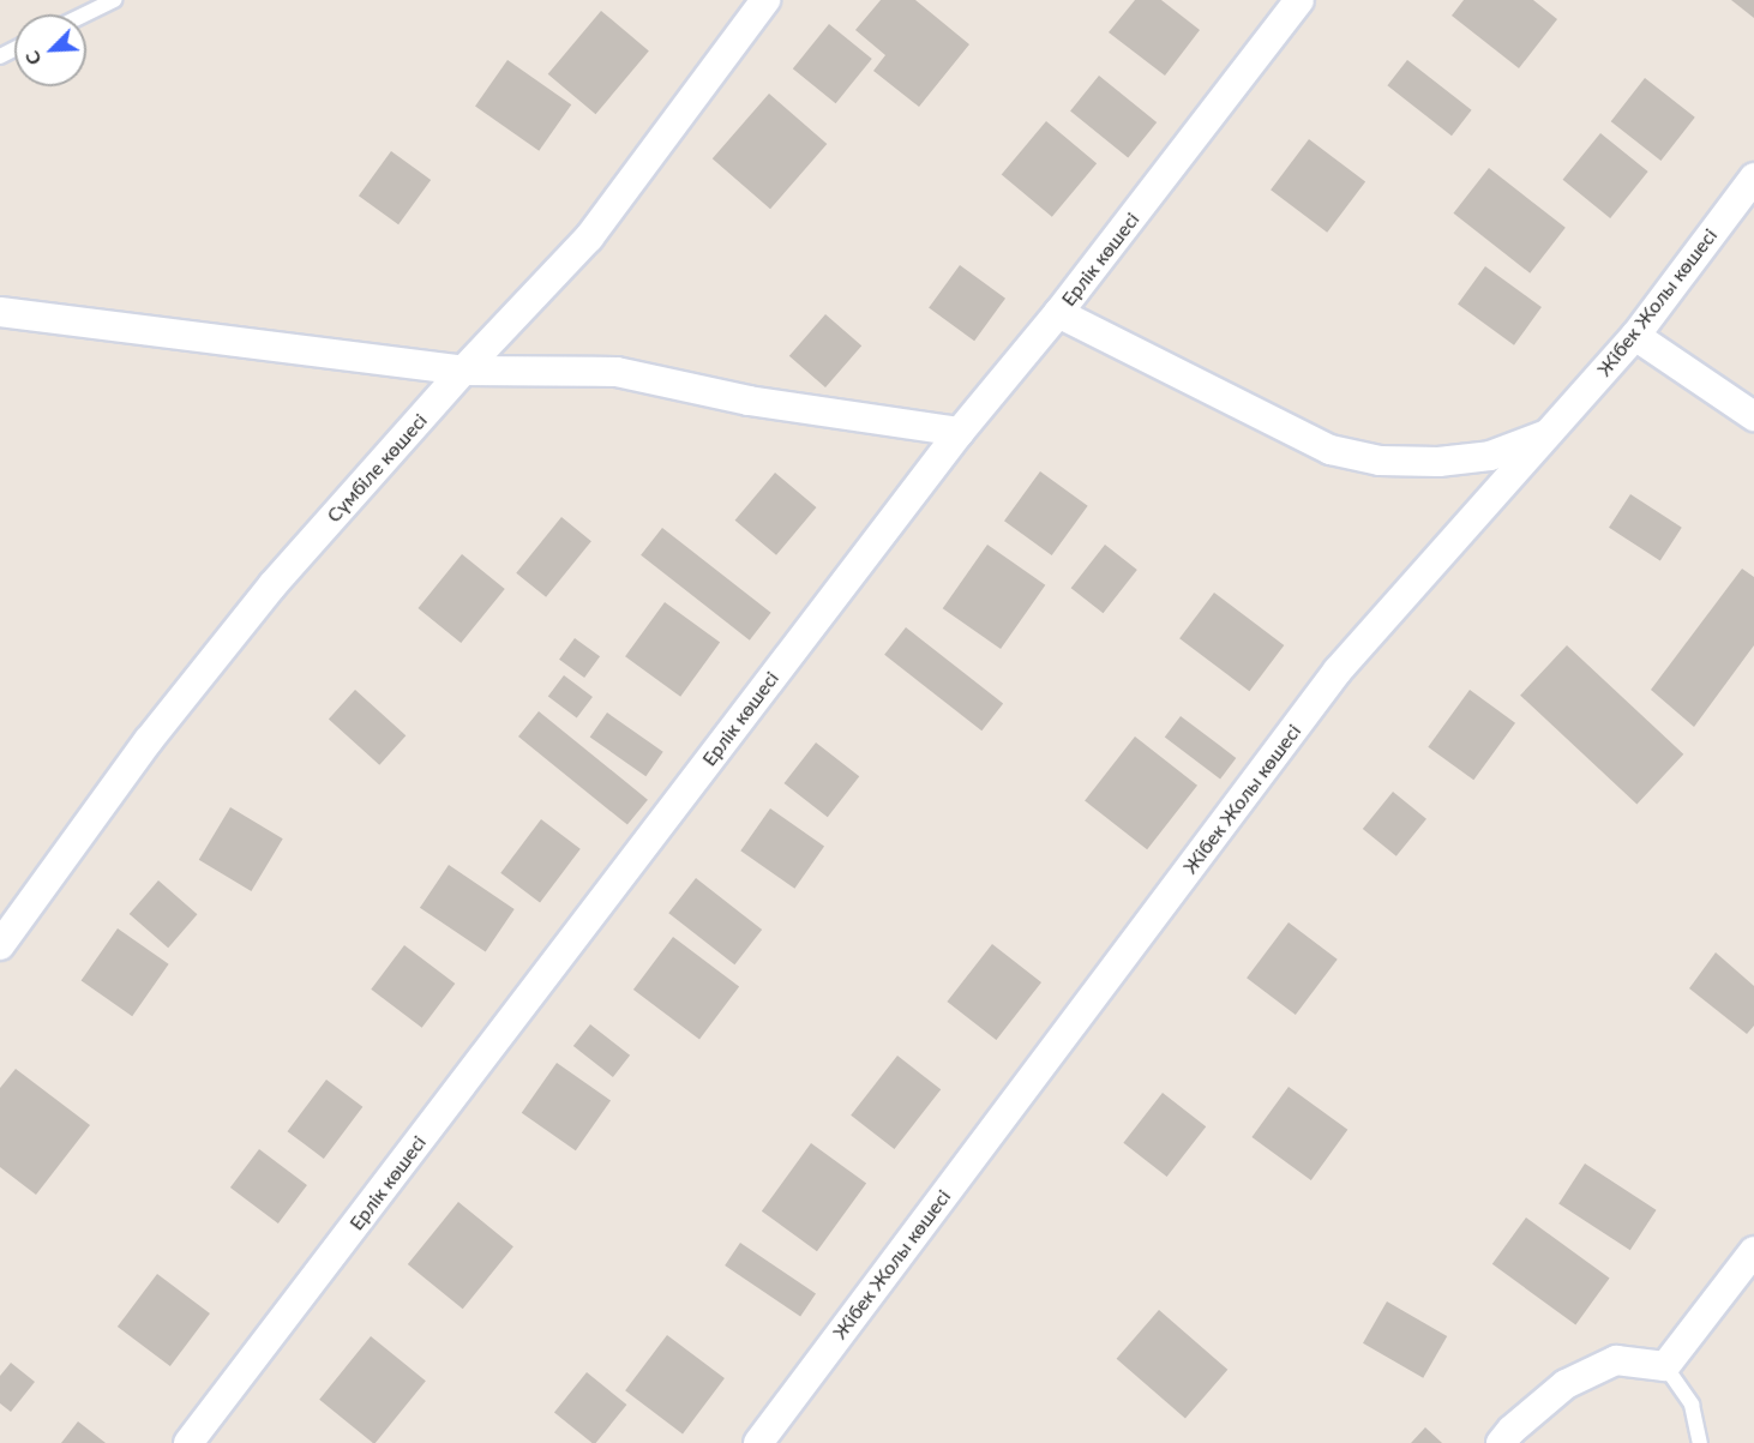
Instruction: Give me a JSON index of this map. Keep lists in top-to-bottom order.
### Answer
{
  "streets": {
    "street": ["Ерлік көшесі", "Жібек Жолы көшесі", "Сүмбіле көшесі"]
  },
  "north": "bottom left"
}
